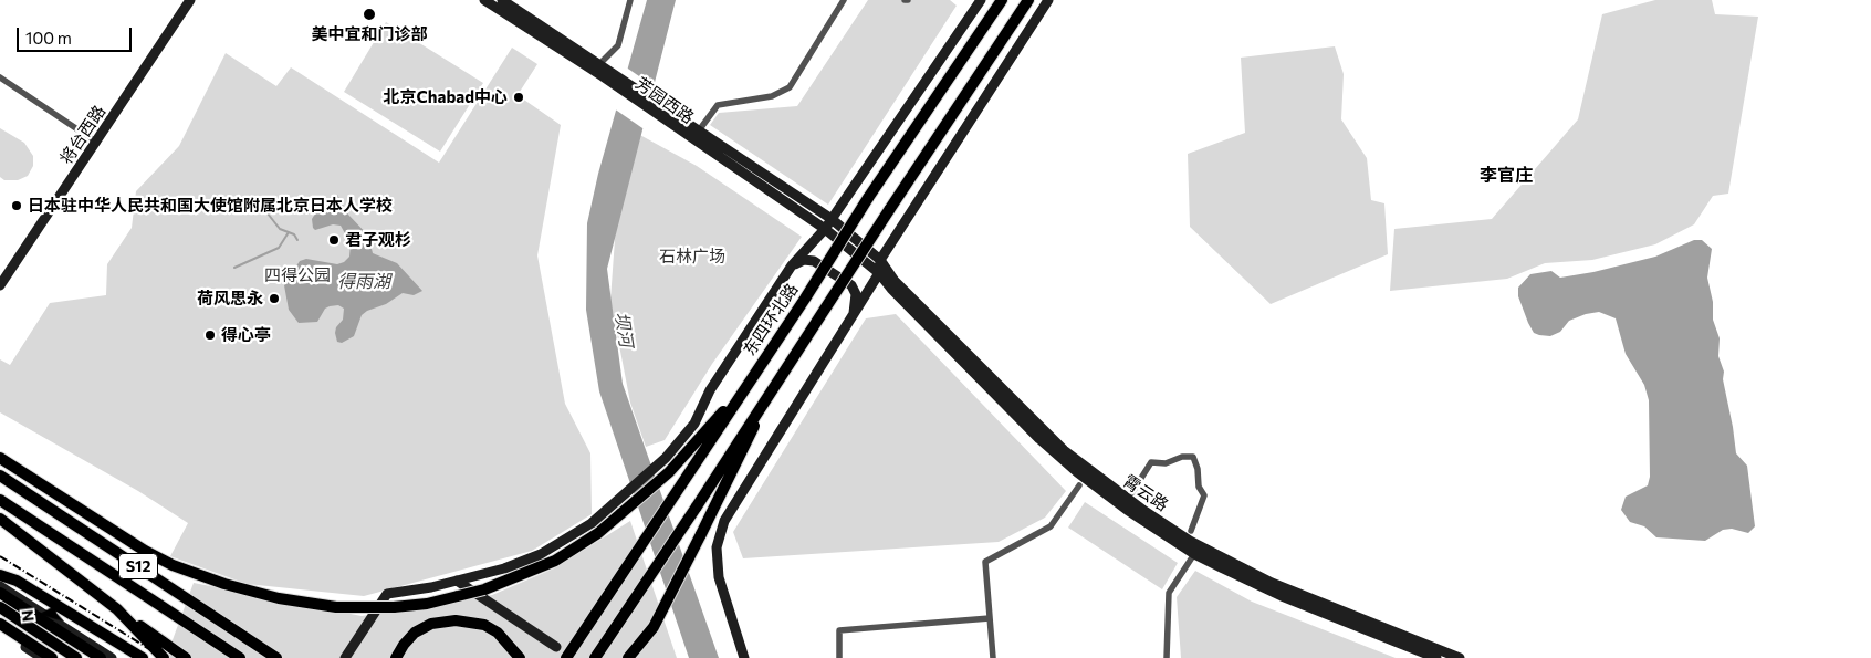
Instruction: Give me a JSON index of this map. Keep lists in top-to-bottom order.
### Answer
{
  "streets": {
    "highway": ["东四环北路", "S12"],
    "main road": ["芳园西路", "将台西路", "霄云路"]
  },
  "crossings": [
    ["芳园西路", "东四环北路"],
    ["芳园西路", "霄云路"]
  ],
  "districts": ["李官庄"],
  "water": ["得雨湖", "坝河"],
  "parks": ["石林广场", "四得公园"],
  "places": [
    "美中宜和门诊部",
    "北京Chabad中心",
    "日本驻中华人民共和国大使馆附属北京日本人学校",
    "君子观杉",
    "荷风思永",
    "得心亭"
  ],
  "scale_bar": "100 m",
  "north": "left"
}
